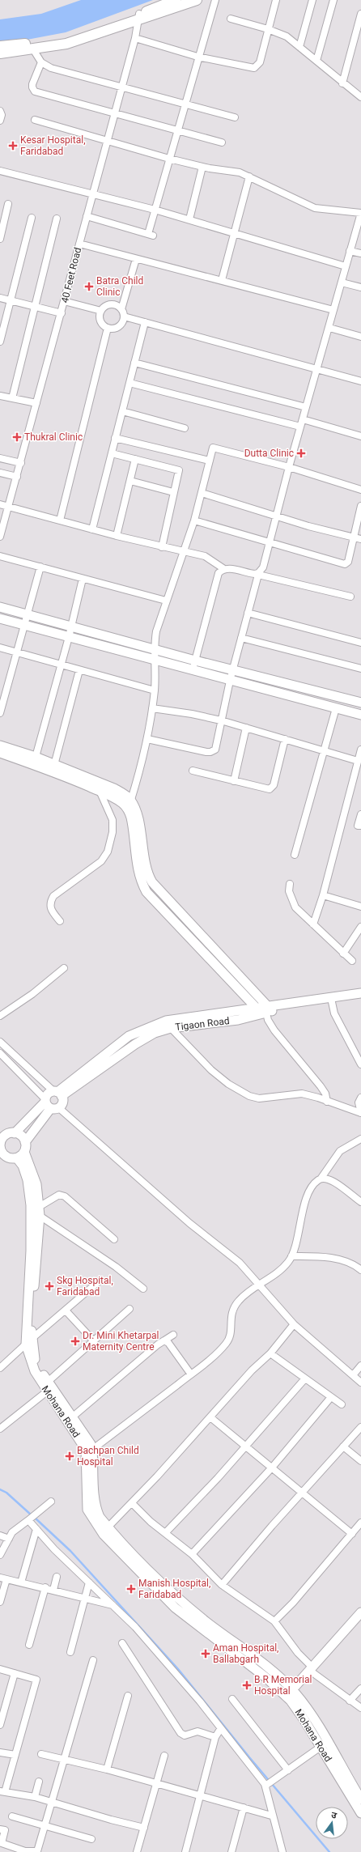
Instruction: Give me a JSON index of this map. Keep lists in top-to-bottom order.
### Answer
{
  "streets": {
    "street": ["40 Feet Road", "Tigaon Road", "Mohana Road"]
  },
  "places": {
    "health": [
      "Kesar Hospital, Faridabad",
      "Batra Child Clinic",
      "Thukral Clinic",
      "Dutta Clinic",
      "Skg Hospital, Faridabad",
      "Dr. Mini Khetarpal Maternity Centre",
      "Bachpan Child Hospital",
      "Manish Hospital, Faridabad",
      "Aman Hospital, Ballabgarh",
      "B R Memorial Hospital"
    ]
  },
  "north": "top"
}
